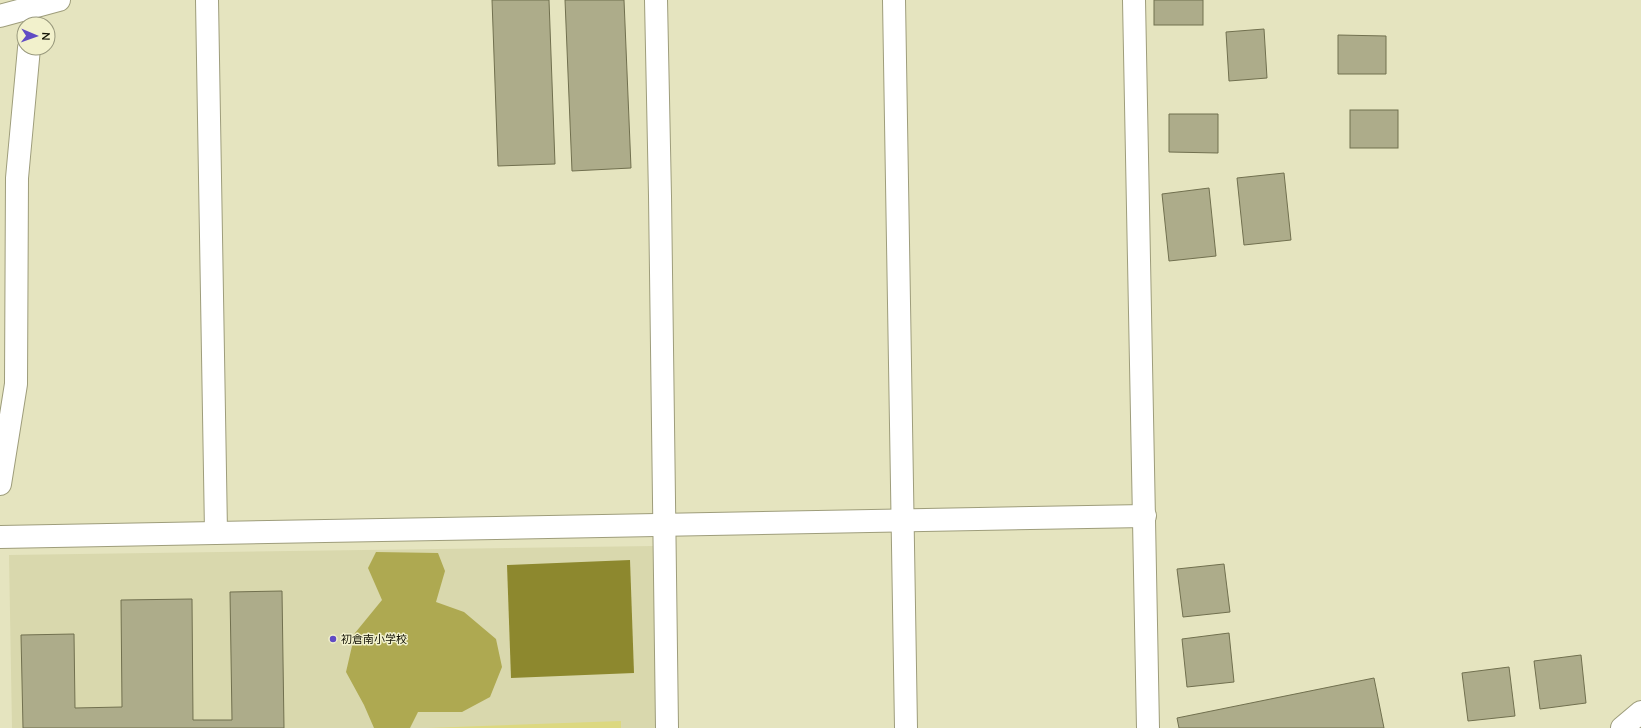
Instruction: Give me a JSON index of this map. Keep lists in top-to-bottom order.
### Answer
{
  "places": ["初倉南小学校"],
  "north": "right"
}
